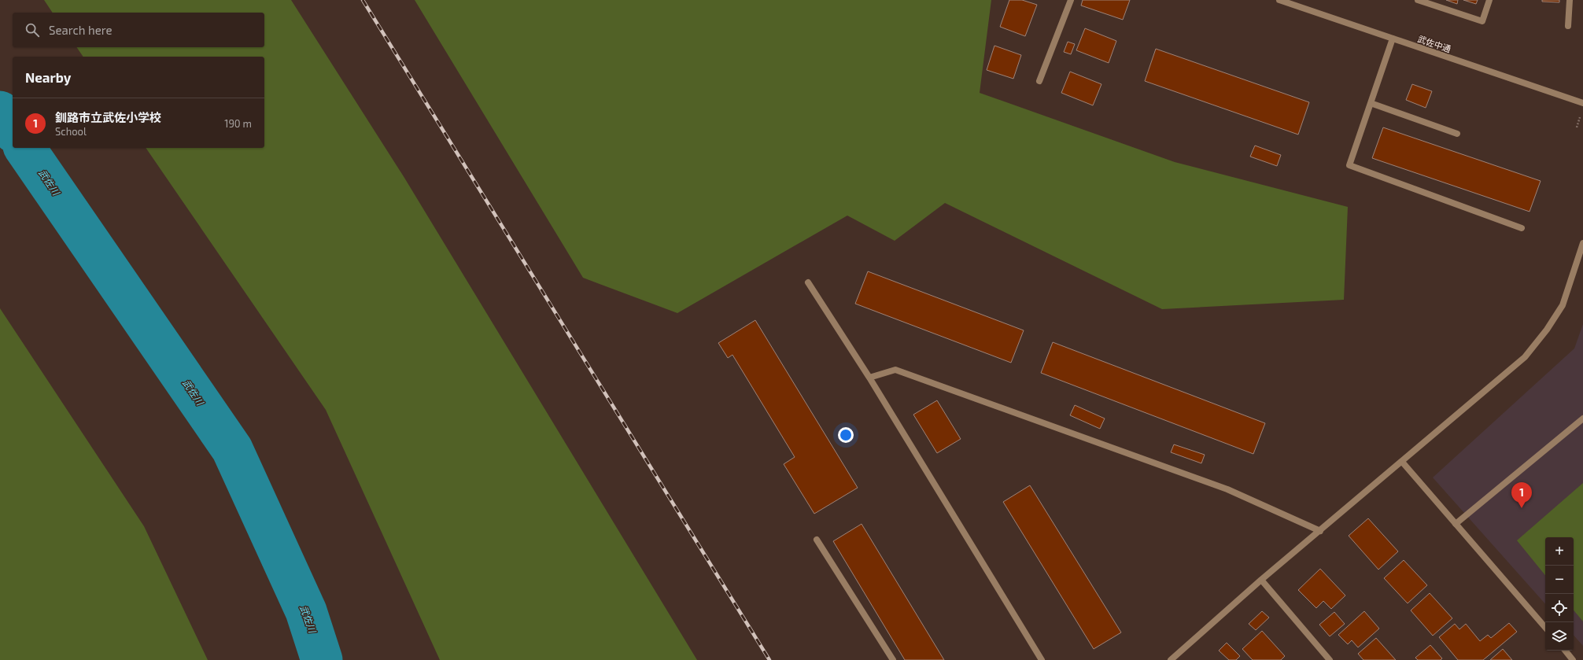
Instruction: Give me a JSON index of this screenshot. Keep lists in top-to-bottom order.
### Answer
{
  "streets": {
    "street": ["武佐中通"]
  },
  "water": ["武佐川"],
  "page": {
    "search": "Search here",
    "heading": "Nearby",
    "list": [
      {
        "mark": "1",
        "name": "釧路市立武佐小学校",
        "note": "School",
        "value": "190 m"
      }
    ],
    "pins": "1",
    "map_buttons": ["+", "−"]
  }
}
